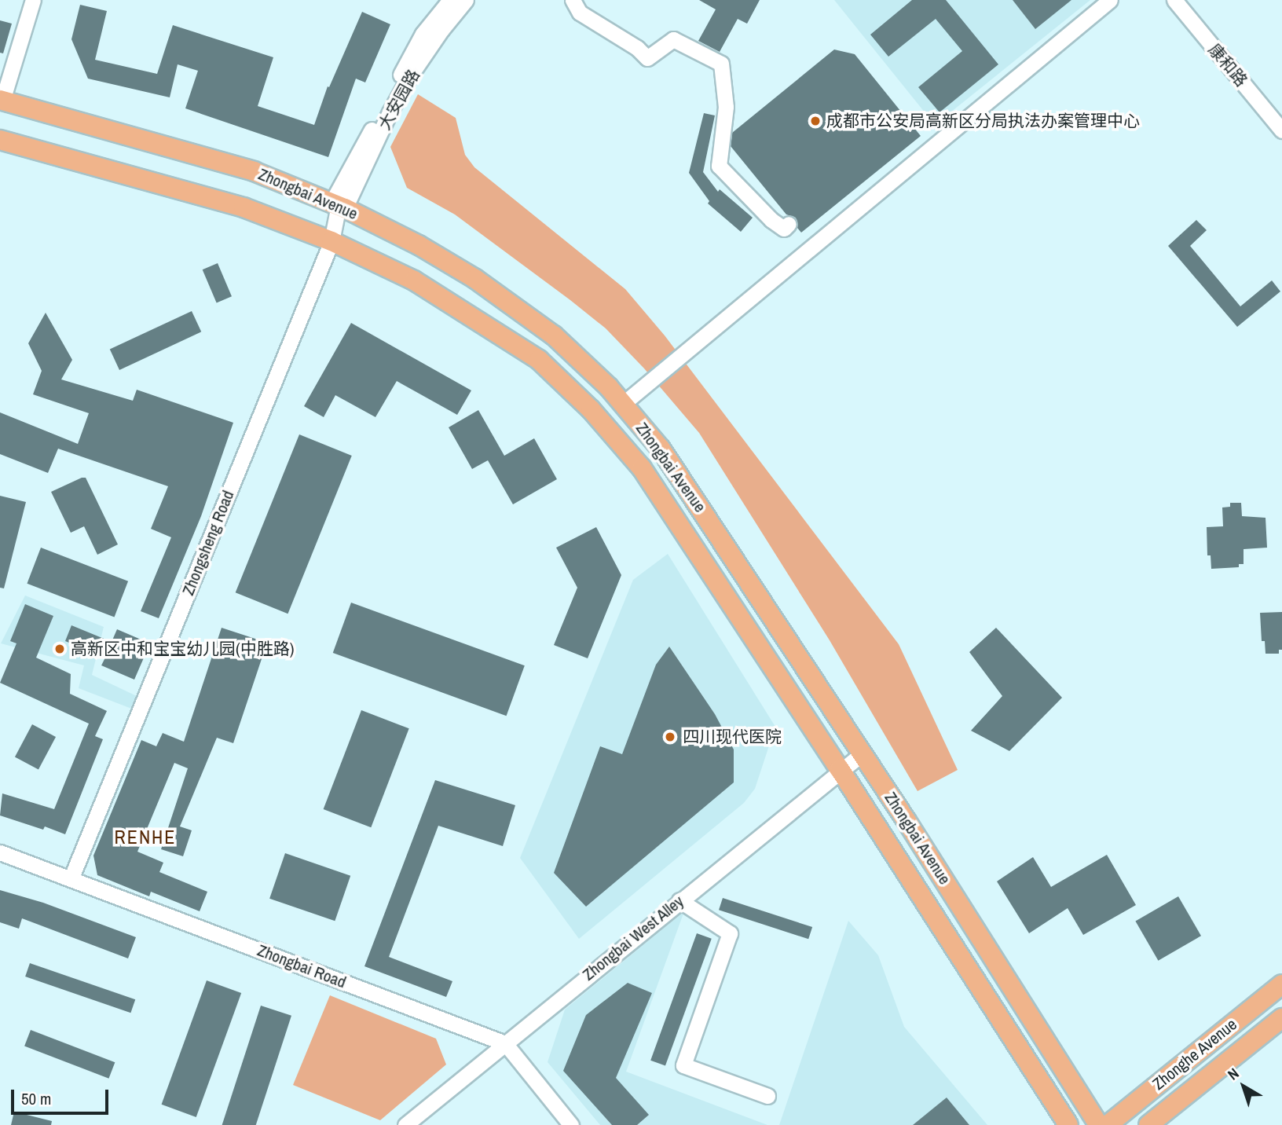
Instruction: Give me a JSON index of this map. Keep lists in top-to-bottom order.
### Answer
{
  "streets": {
    "main road": ["Zhongbai Avenue", "Zhonghe Avenue"],
    "street": [
      "康和路",
      "大安园路",
      "Zhongsheng Road",
      "Zhongbai West Alley",
      "Zhongbai Road"
    ]
  },
  "crossings": [
    ["大安园路", "Zhongbai Avenue"],
    ["大安园路", "Zhongsheng Road"],
    ["Zhongbai Avenue", "Zhongsheng Road"],
    ["Zhongbai Avenue", "Zhongbai West Alley"],
    ["Zhongsheng Road", "Zhongbai Road"],
    ["Zhongbai West Alley", "Zhongbai Road"]
  ],
  "districts": ["RENHE"],
  "places": ["成都市公安局高新区分局执法办案管理中心", "高新区中和宝宝幼儿园(中胜路)", "四川现代医院"],
  "scale_bar": "50 m",
  "north": "top left"
}
